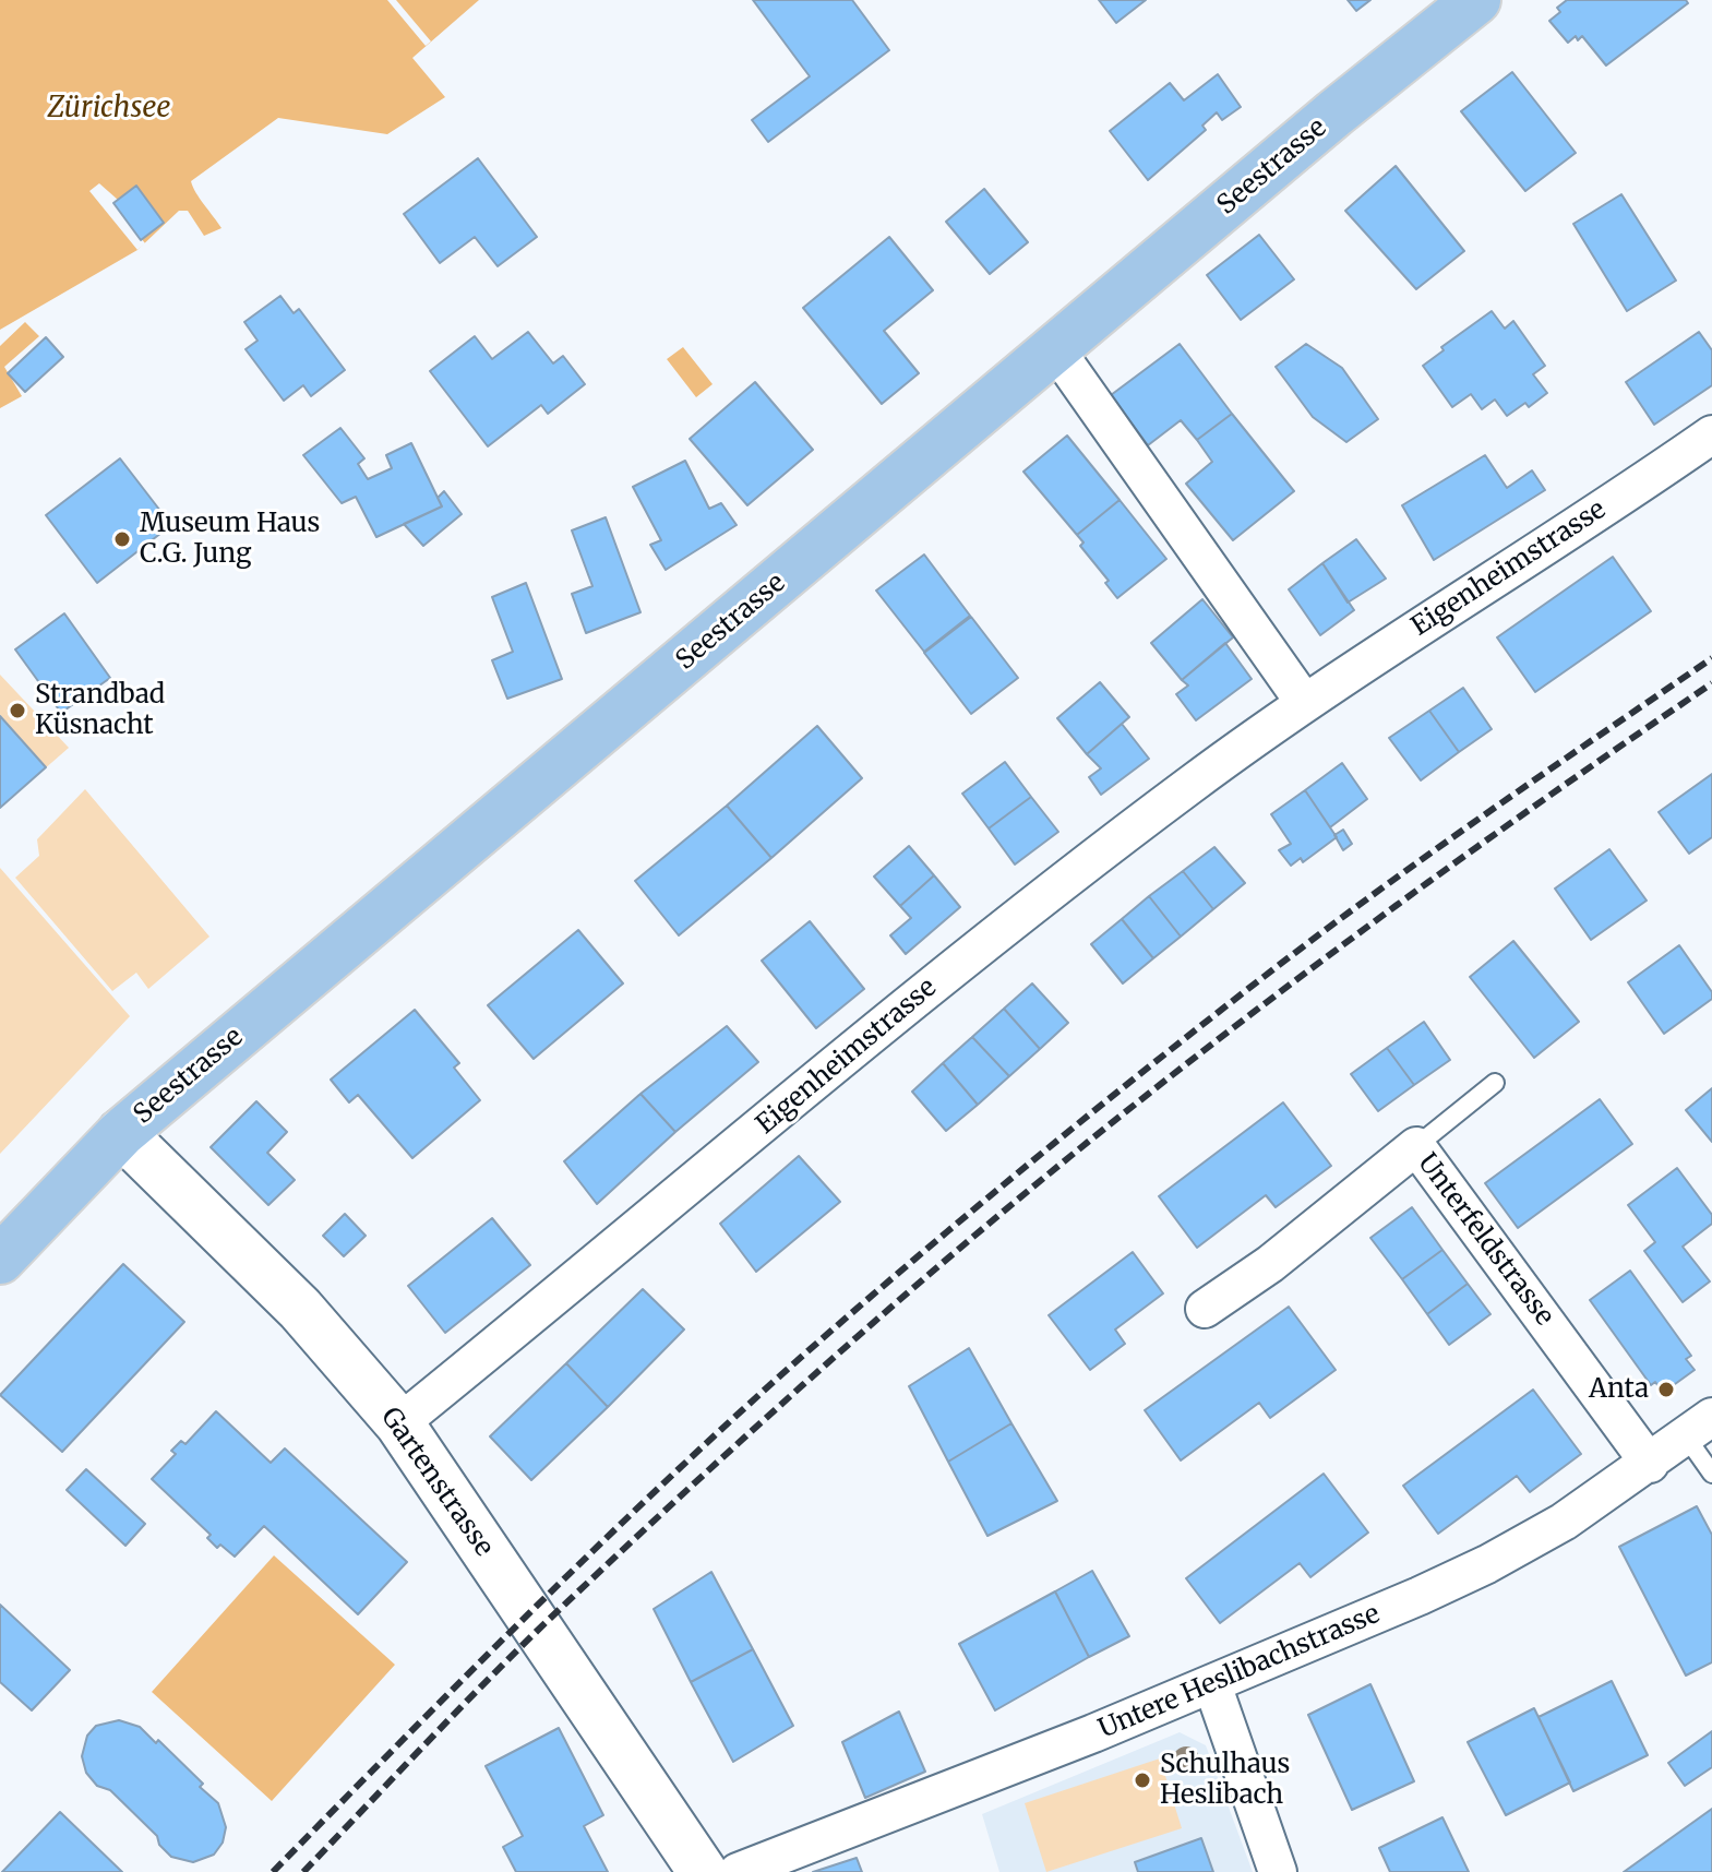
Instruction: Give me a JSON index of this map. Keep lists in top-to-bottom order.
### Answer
{
  "streets": {
    "main road": ["Seestrasse"],
    "street": [
      "Eigenheimstrasse",
      "Unterfeldstrasse",
      "Gartenstrasse",
      "Untere Heslibachstrasse"
    ]
  },
  "crossings": [
    ["Seestrasse", "Gartenstrasse"],
    ["Eigenheimstrasse", "Gartenstrasse"],
    ["Unterfeldstrasse", "Untere Heslibachstrasse"]
  ],
  "water": ["Zürichsee"],
  "places": [
    "Museum Haus C.G. Jung",
    "Strandbad Küsnacht",
    "Anta",
    "Schulhaus Heslibach"
  ]
}
